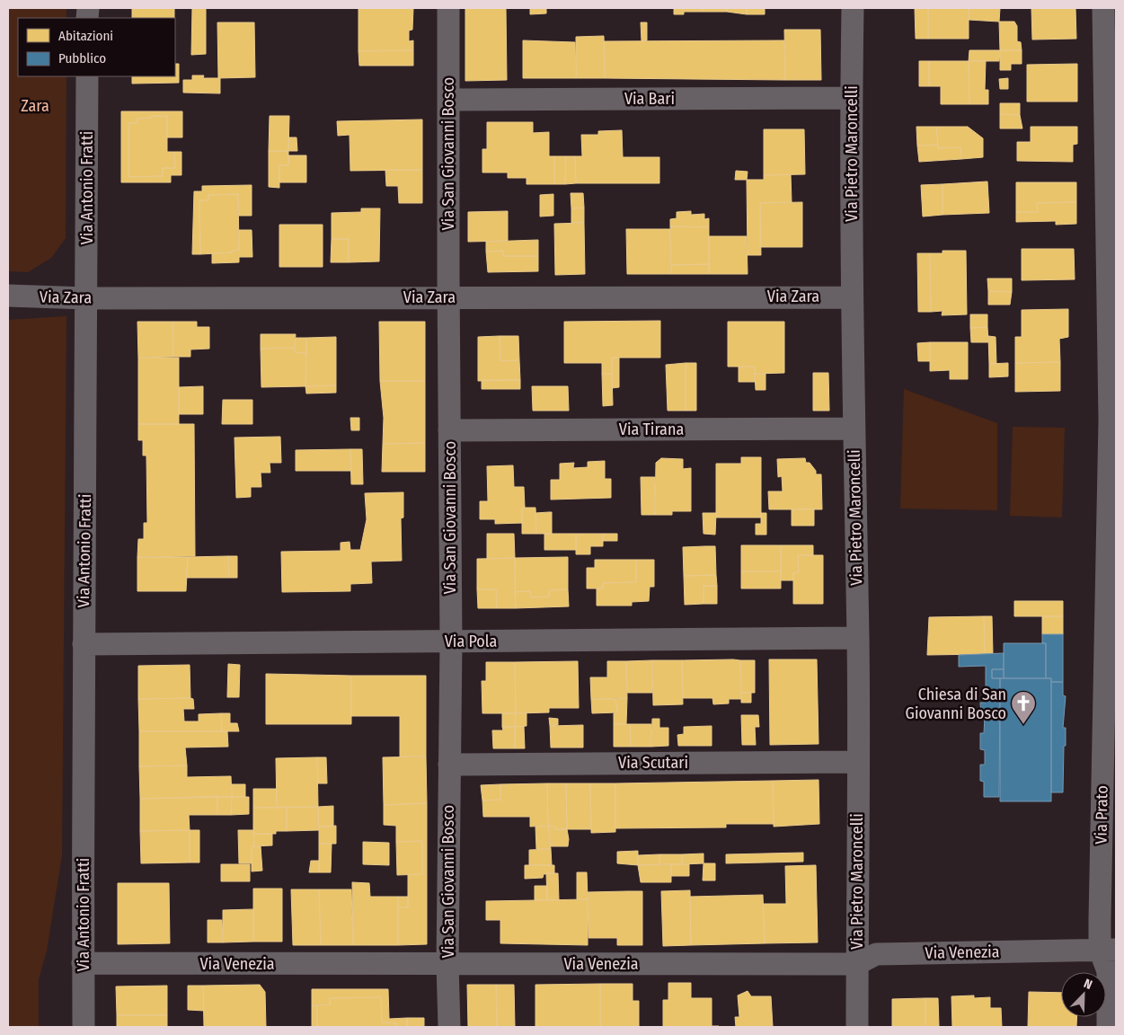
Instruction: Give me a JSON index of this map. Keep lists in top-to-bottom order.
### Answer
{
  "streets": {
    "street": [
      "Via Bari",
      "Via San Giovanni Bosco",
      "Via Pietro Maroncelli",
      "Via Antonio Fratti",
      "Via Zara",
      "Via Tirana",
      "Via Pola",
      "Via Scutari",
      "Via Prato",
      "Via Venezia"
    ]
  },
  "crossings": [
    ["Via Bari", "Via San Giovanni Bosco"],
    ["Via Bari", "Via Pietro Maroncelli"],
    ["Via San Giovanni Bosco", "Via Zara"],
    ["Via San Giovanni Bosco", "Via Tirana"],
    ["Via San Giovanni Bosco", "Via Pola"],
    ["Via San Giovanni Bosco", "Via Scutari"],
    ["Via San Giovanni Bosco", "Via Venezia"],
    ["Via Pietro Maroncelli", "Via Zara"],
    ["Via Pietro Maroncelli", "Via Tirana"],
    ["Via Pietro Maroncelli", "Via Pola"],
    ["Via Pietro Maroncelli", "Via Scutari"],
    ["Via Pietro Maroncelli", "Via Venezia"],
    ["Via Antonio Fratti", "Via Zara"],
    ["Via Antonio Fratti", "Via Pola"],
    ["Via Antonio Fratti", "Via Venezia"],
    ["Via Prato", "Via Venezia"]
  ],
  "parks": ["Zara"],
  "places": {
    "church": ["Chiesa di San Giovanni Bosco"]
  },
  "legend": ["Abitazioni", "Pubblico"],
  "north": "top right"
}
